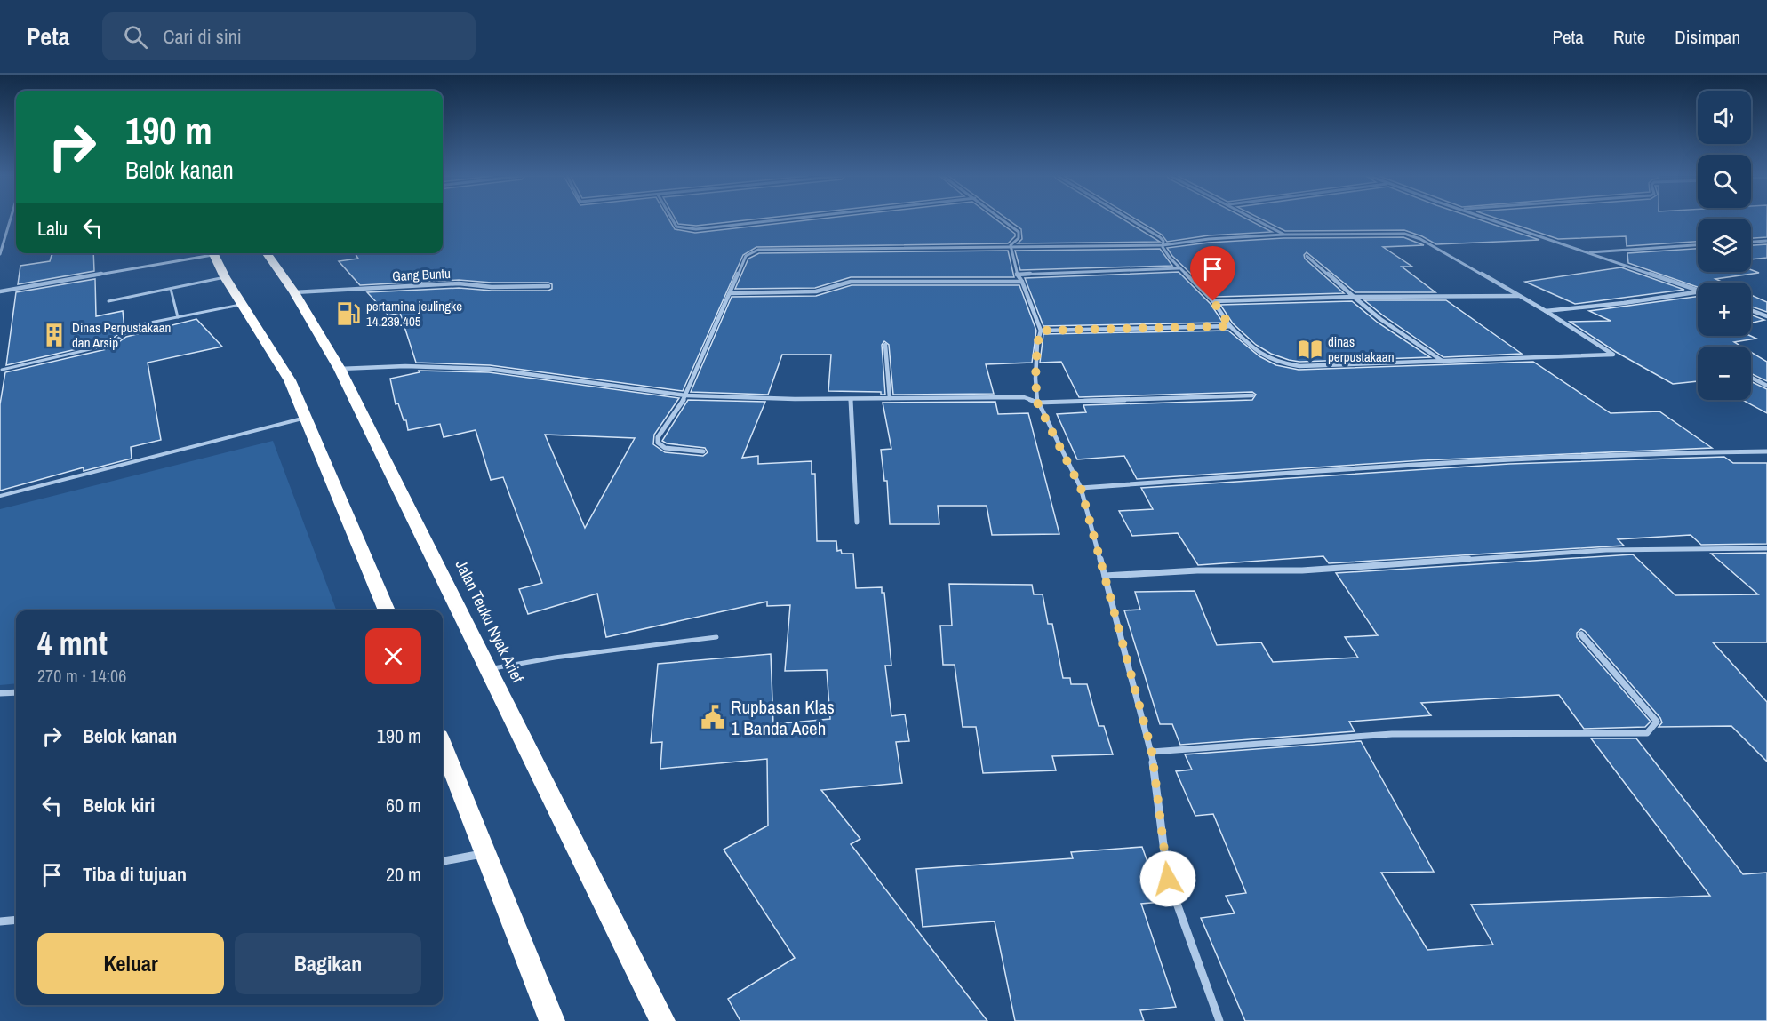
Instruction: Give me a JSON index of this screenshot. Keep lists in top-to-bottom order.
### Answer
{
  "streets": {
    "highway": ["Jalan Teuku Nyak Arief"],
    "street": ["Gang Buntu"]
  },
  "crossings": [
    ["Gang Buntu", "Jalan Teuku Nyak Arief"]
  ],
  "places": {
    "fuel station": ["pertamina jeulingke 14.239.405"],
    "building": ["Dinas Perpustakaan dan Arsip"],
    "library": ["dinas perpustakaan"],
    "public building": ["Rupbasan Klas 1 Banda Aceh"]
  },
  "page": {
    "header": "Peta",
    "search": "Cari di sini",
    "nav": ["Peta", "Rute", "Disimpan"],
    "map_buttons": ["+", "−"],
    "turn": ["190 m", "Belok kanan"],
    "then": "Lalu",
    "heading": ["4 mnt", "270 m · 14:06"],
    "list": [
      {
        "name": "Belok kanan",
        "value": "190 m"
      },
      {
        "name": "Belok kiri",
        "value": "60 m"
      },
      {
        "name": "Tiba di tujuan",
        "value": "20 m"
      }
    ],
    "buttons": ["Keluar", "Bagikan"]
  }
}
